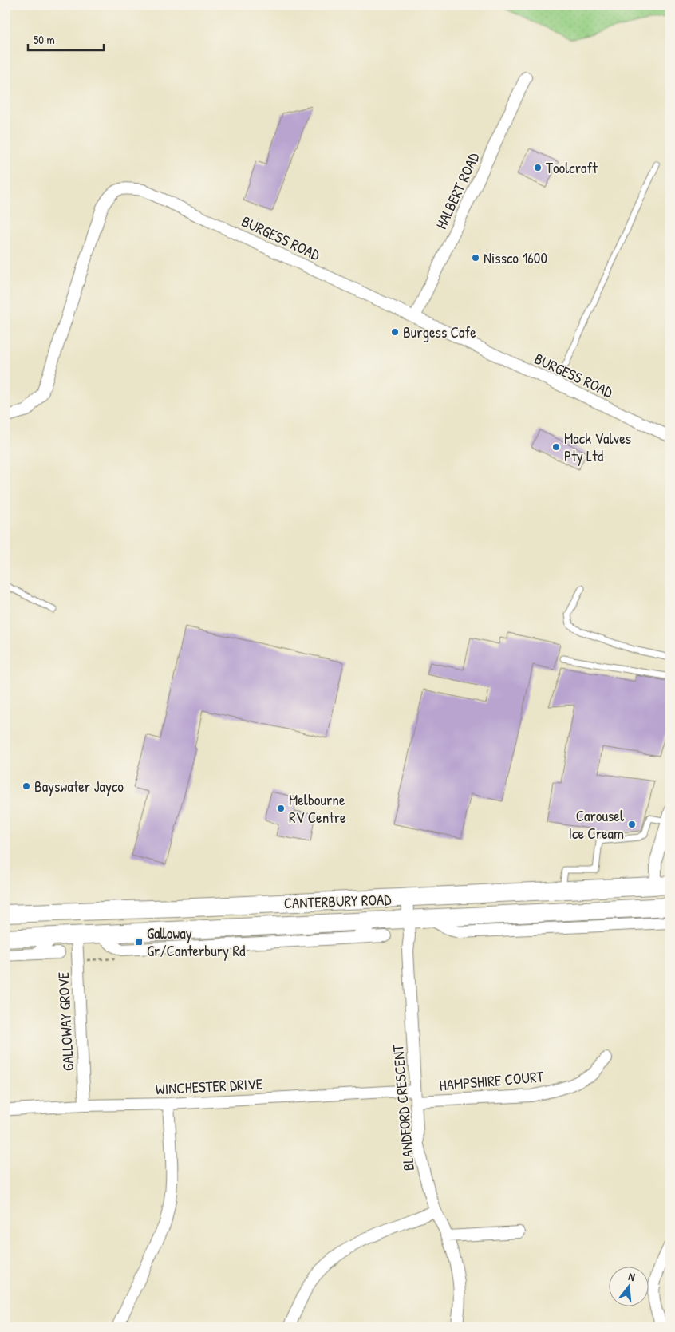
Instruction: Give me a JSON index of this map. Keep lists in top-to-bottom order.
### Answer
{
  "streets": {
    "main road": ["CANTERBURY ROAD"],
    "street": [
      "HALBERT ROAD",
      "BURGESS ROAD",
      "GALLOWAY GROVE",
      "HAMPSHIRE COURT",
      "WINCHESTER DRIVE",
      "BLANDFORD CRESCENT"
    ]
  },
  "crossings": [
    ["HALBERT ROAD", "BURGESS ROAD"],
    ["CANTERBURY ROAD", "GALLOWAY GROVE"],
    ["CANTERBURY ROAD", "BLANDFORD CRESCENT"],
    ["GALLOWAY GROVE", "WINCHESTER DRIVE"],
    ["HAMPSHIRE COURT", "BLANDFORD CRESCENT"],
    ["WINCHESTER DRIVE", "BLANDFORD CRESCENT"]
  ],
  "places": {
    "other": [
      "Toolcraft",
      "Nissco 1600",
      "Burgess Cafe",
      "Mack Valves Pty Ltd",
      "Bayswater Jayco",
      "Melbourne RV Centre",
      "Carousel Ice Cream"
    ],
    "transit": ["Galloway Gr/Canterbury Rd"]
  },
  "scale_bar": "50 m",
  "north": "top"
}
